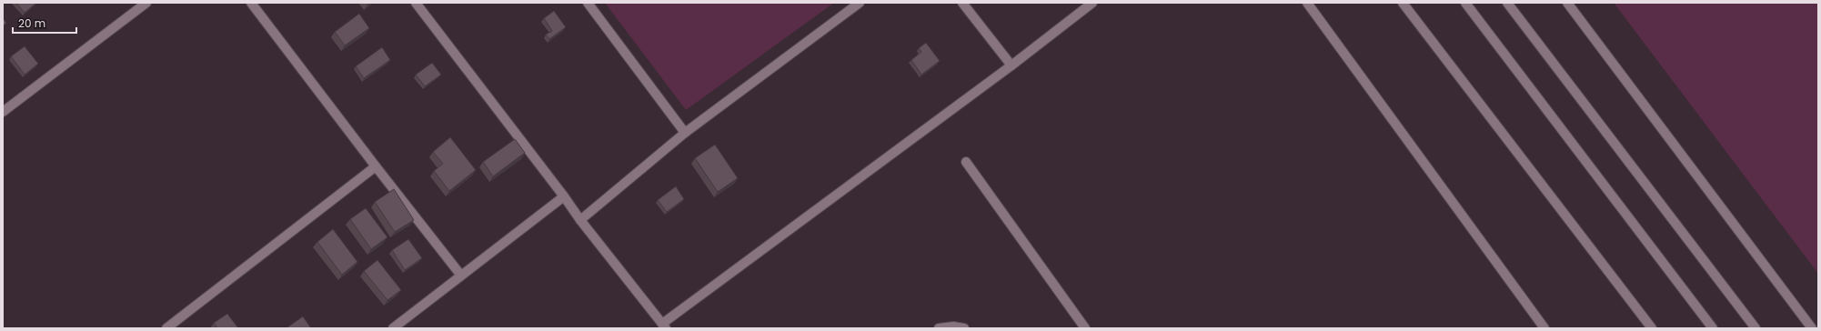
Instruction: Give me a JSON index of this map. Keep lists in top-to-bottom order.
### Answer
{
  "scale_bar": "20 m"
}
